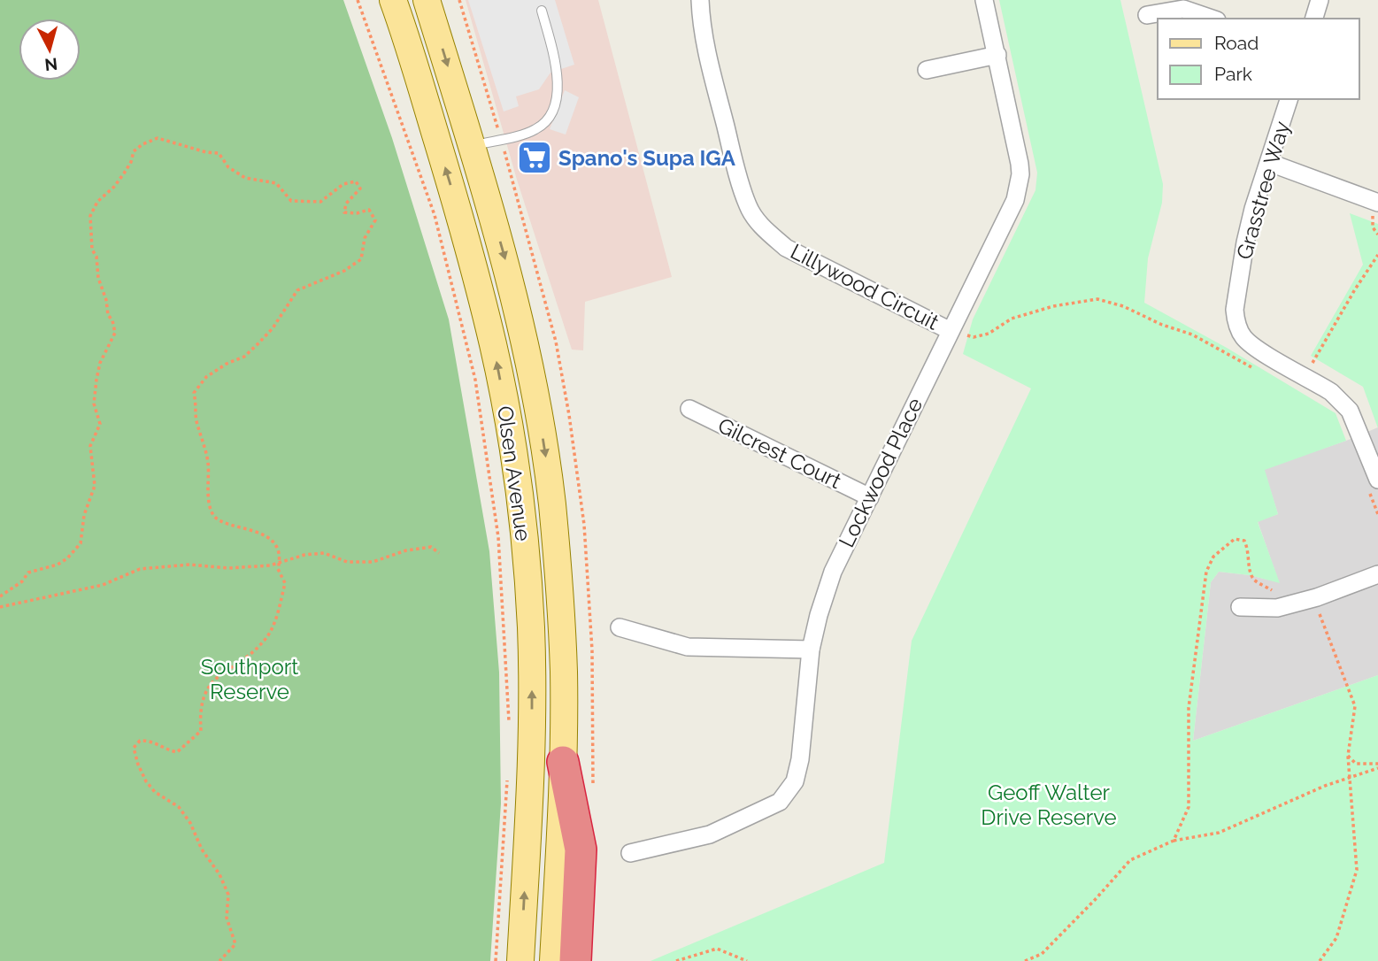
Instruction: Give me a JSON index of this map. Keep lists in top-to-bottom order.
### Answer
{
  "streets": {
    "main road": ["Olsen Avenue"],
    "street": [
      "Grasstree Way",
      "Lillywood Circuit",
      "Gilcrest Court",
      "Lockwood Place"
    ]
  },
  "crossings": [
    ["Lillywood Circuit", "Lockwood Place"],
    ["Gilcrest Court", "Lockwood Place"]
  ],
  "parks": ["Southport Reserve", "Geoff Walter Drive Reserve"],
  "places": {
    "supermarket": ["Spano's Supa IGA"]
  },
  "legend": ["Road", "Park"],
  "north": "bottom"
}
